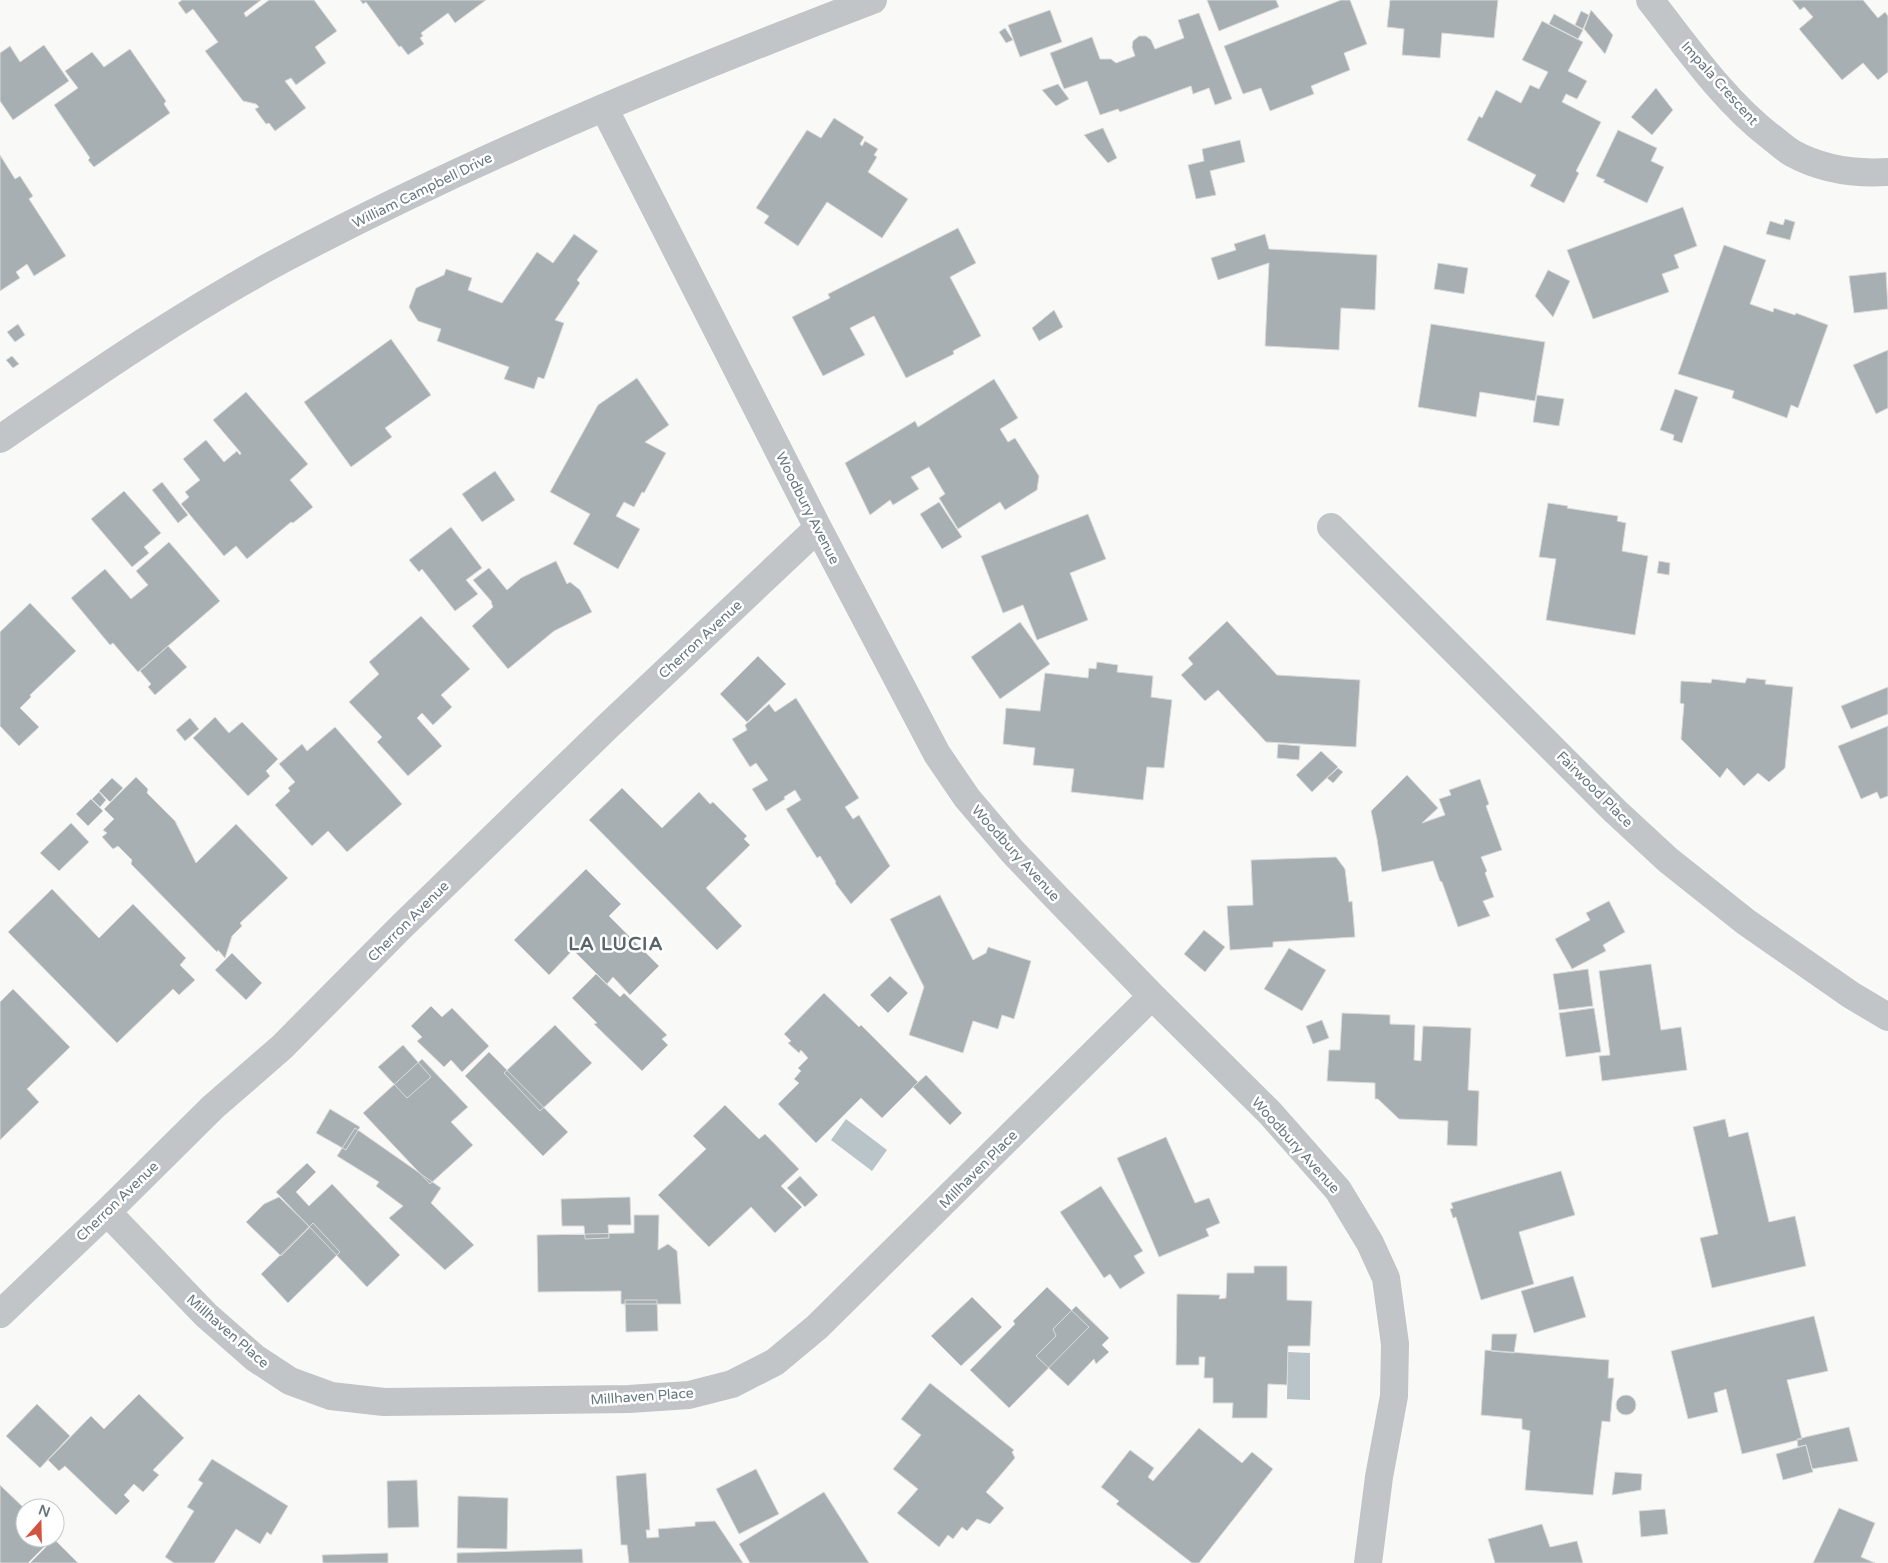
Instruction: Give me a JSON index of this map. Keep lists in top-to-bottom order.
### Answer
{
  "streets": {
    "street": [
      "Impala Crescent",
      "William Campbell Drive",
      "Woodbury Avenue",
      "Cherron Avenue",
      "Fairwood Place",
      "Millhaven Place"
    ]
  },
  "crossings": [
    ["William Campbell Drive", "Woodbury Avenue"],
    ["Woodbury Avenue", "Cherron Avenue"],
    ["Woodbury Avenue", "Millhaven Place"],
    ["Cherron Avenue", "Millhaven Place"]
  ],
  "districts": ["LA LUCIA"],
  "north": "top"
}
